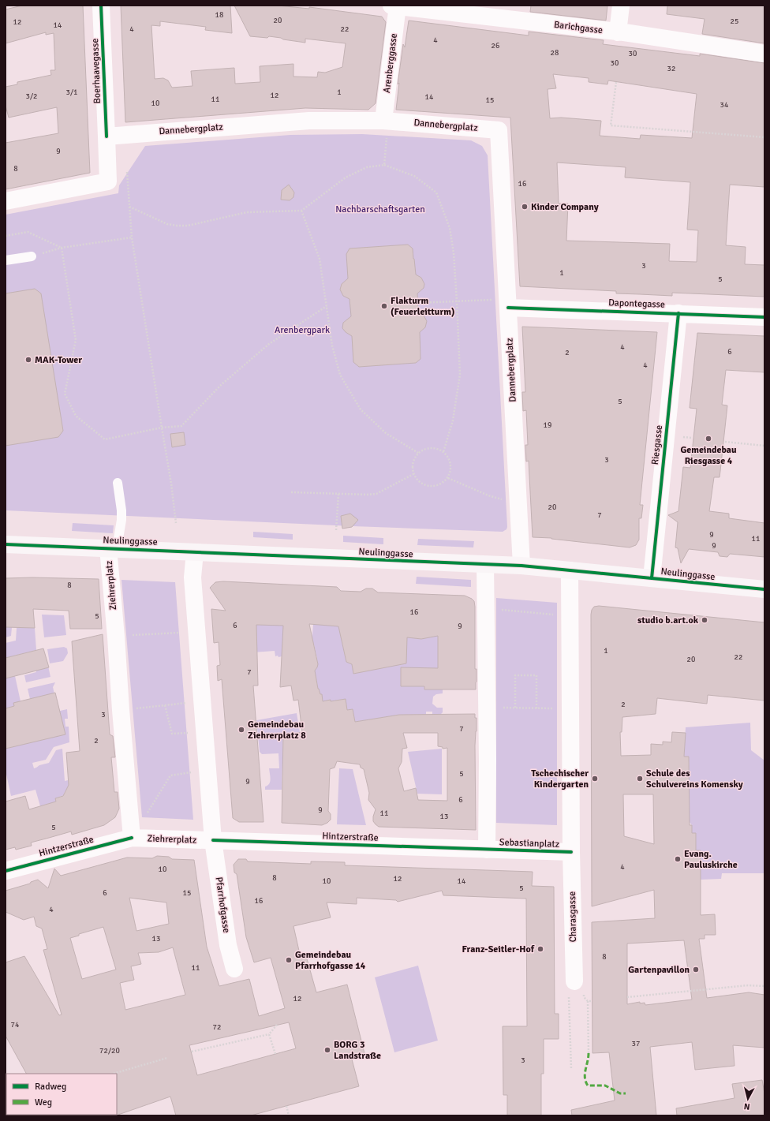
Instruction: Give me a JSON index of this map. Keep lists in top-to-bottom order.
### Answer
{
  "streets": {
    "street": [
      "Barichgasse",
      "Arenberggasse",
      "Boerhaavegasse",
      "Dannebergplatz",
      "Dapontegasse",
      "Riesgasse",
      "Neulinggasse",
      "Ziehrerplatz",
      "Hintzerstraße",
      "Sebastianplatz",
      "Pfarrhofgasse",
      "Charasgasse"
    ]
  },
  "crossings": [
    ["Barichgasse", "Arenberggasse"],
    ["Arenberggasse", "Dannebergplatz"],
    ["Boerhaavegasse", "Dannebergplatz"],
    ["Dannebergplatz", "Dapontegasse"],
    ["Dannebergplatz", "Neulinggasse"],
    ["Dapontegasse", "Riesgasse"],
    ["Riesgasse", "Neulinggasse"],
    ["Neulinggasse", "Ziehrerplatz"],
    ["Neulinggasse", "Sebastianplatz"],
    ["Ziehrerplatz", "Hintzerstraße"],
    ["Ziehrerplatz", "Pfarrhofgasse"],
    ["Hintzerstraße", "Sebastianplatz"],
    ["Hintzerstraße", "Pfarrhofgasse"],
    ["Sebastianplatz", "Charasgasse"]
  ],
  "parks": ["Nachbarschaftsgarten", "Arenbergpark"],
  "places": [
    "Kinder Company",
    "Flakturm (Feuerleitturm)",
    "MAK-Tower",
    "Gemeindebau Riesgasse 4",
    "studio b.art.ok",
    "Gemeindebau Ziehrerplatz 8",
    "Tschechischer Kindergarten",
    "Schule des Schulvereins Komensky",
    "Evang. Pauluskirche",
    "Franz-Seitler-Hof",
    "Gemeindebau Pfarrhofgasse 14",
    "Gartenpavillon",
    "BORG 3 Landstraße"
  ],
  "house_numbers": [
    "18",
    "20",
    "25",
    "12",
    "14",
    "4",
    "22",
    "4",
    "26",
    "28",
    "30",
    "30",
    "32",
    "3/1",
    "1",
    "12",
    "3/2",
    "14",
    "11",
    "15",
    "10",
    "34",
    "9",
    "8",
    "16",
    "3",
    "1",
    "5",
    "4",
    "6",
    "2",
    "4",
    "5",
    "19",
    "3",
    "20",
    "7",
    "9",
    "11",
    "9",
    "8",
    "16",
    "5",
    "6",
    "9",
    "1",
    "22",
    "20",
    "7",
    "2",
    "3",
    "7",
    "2",
    "5",
    "9",
    "6",
    "9",
    "11",
    "13",
    "5",
    "4",
    "10",
    "8",
    "12",
    "10",
    "14",
    "5",
    "6",
    "15",
    "16",
    "4",
    "13",
    "8",
    "11",
    "12",
    "74",
    "72",
    "37",
    "72/20",
    "3"
  ],
  "legend": ["Radweg", "Weg"],
  "north": "bottom"
}
